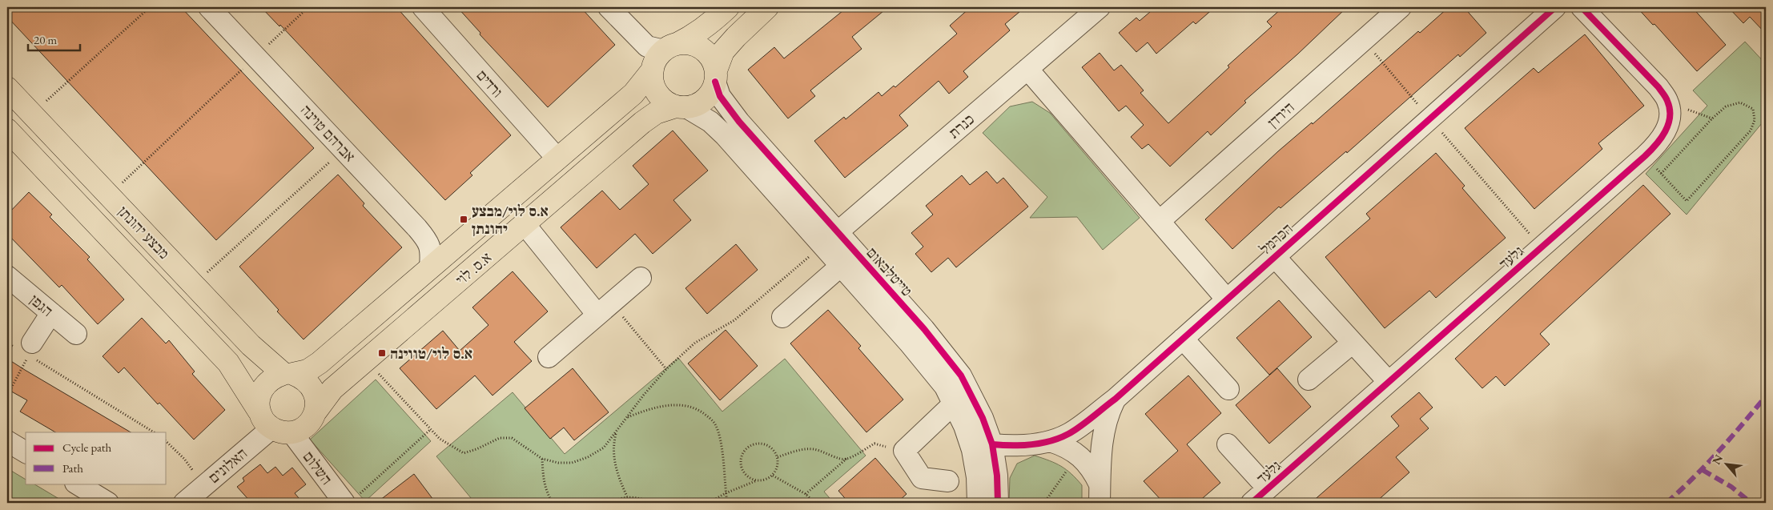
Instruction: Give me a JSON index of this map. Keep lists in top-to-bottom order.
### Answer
{
  "streets": {
    "main road": ["מבצע יהונתן", "א.ס. לוי"],
    "street": [
      "ורדים",
      "הירדן",
      "כנרת",
      "אברהם טוינה",
      "הכרמל",
      "גלעד",
      "טייטלבאום",
      "הגפן",
      "האלונים",
      "השלום"
    ]
  },
  "crossings": [
    ["ורדים", "א.ס. לוי"],
    ["כנרת", "טייטלבאום"],
    ["אברהם טוינה", "א.ס. לוי"],
    ["מבצע יהונתן", "א.ס. לוי"],
    ["מבצע יהונתן", "האלונים"],
    ["מבצע יהונתן", "השלום"],
    ["הכרמל", "טייטלבאום"],
    ["א.ס. לוי", "טייטלבאום"],
    ["א.ס. לוי", "האלונים"],
    ["א.ס. לוי", "השלום"],
    ["האלונים", "השלום"]
  ],
  "places": {
    "transit": ["א.ס לוי/מבצע יהונתן", "א.ס לוי/טווינה"]
  },
  "legend": ["Cycle path", "Path"],
  "scale_bar": "20 m",
  "north": "top left"
}
